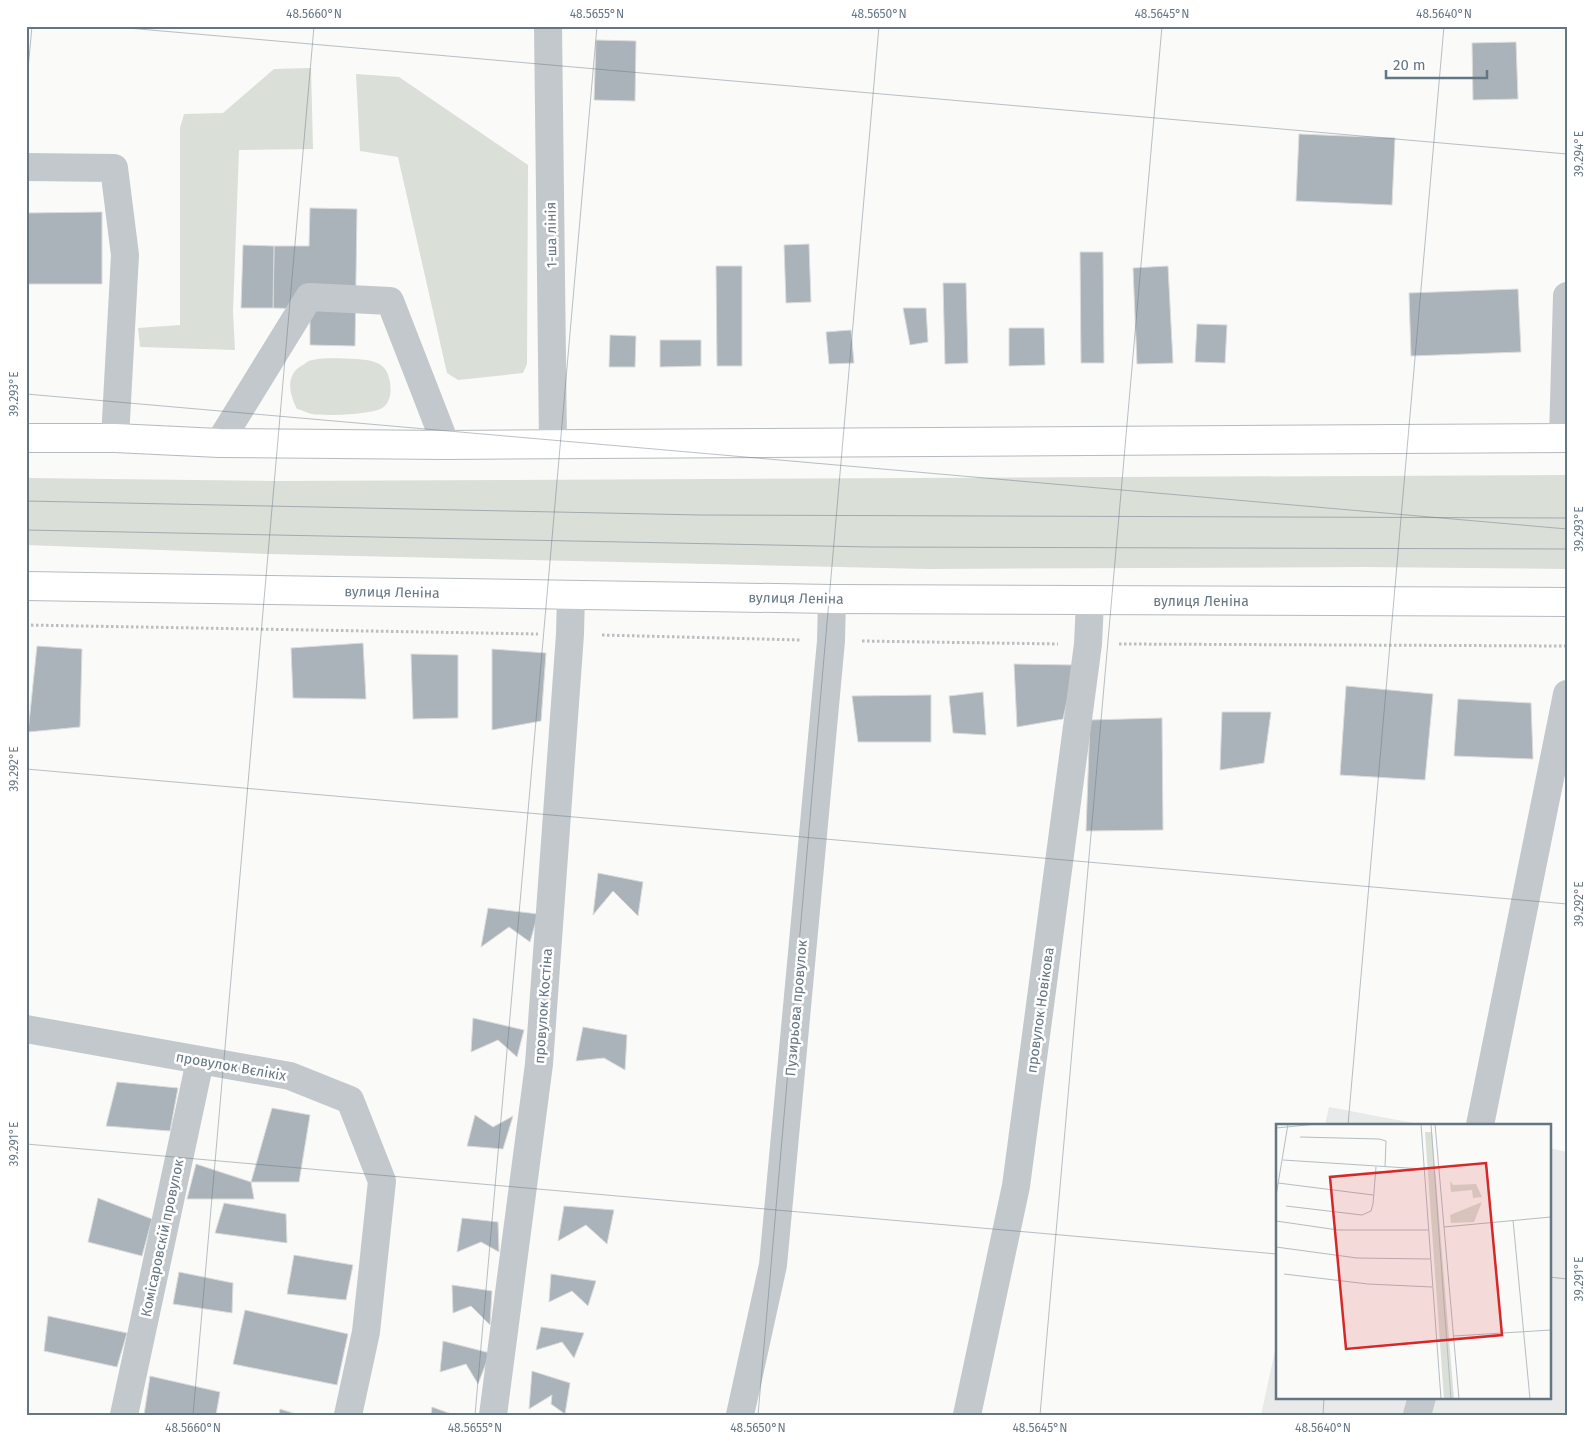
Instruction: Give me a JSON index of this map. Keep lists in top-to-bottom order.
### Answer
{
  "streets": {
    "main road": ["вулиця Леніна"],
    "street": [
      "1-ша лінія",
      "провулок Костіна",
      "Пузирьова провулок",
      "провулок Новікова",
      "провулок Вєлікіх",
      "Комісаровскій провулок"
    ]
  },
  "crossings": [
    ["вулиця Леніна", "провулок Костіна"],
    ["вулиця Леніна", "Пузирьова провулок"],
    ["вулиця Леніна", "провулок Новікова"],
    ["провулок Вєлікіх", "Комісаровскій провулок"]
  ],
  "scale_bar": "20 m",
  "coordinates": [
    "48.5660°N",
    "48.5655°N",
    "48.5650°N",
    "48.5645°N",
    "48.5640°N",
    "39.294°E",
    "39.293°E",
    "39.292°E",
    "39.291°E"
  ]
}
